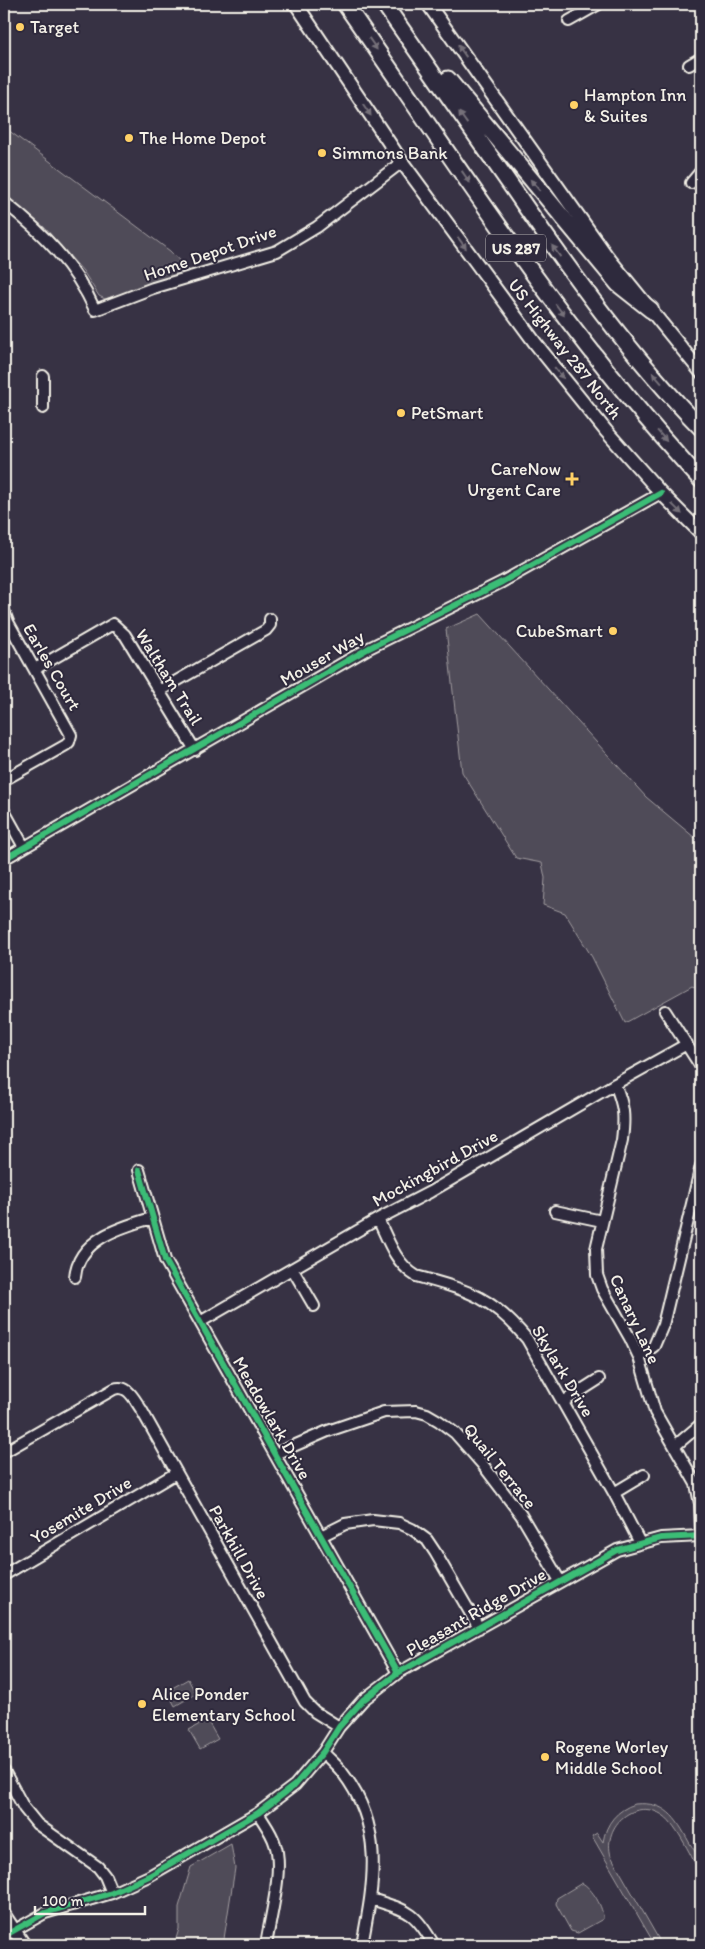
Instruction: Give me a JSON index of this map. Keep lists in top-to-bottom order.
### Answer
{
  "streets": {
    "highway": ["US 287"],
    "main road": ["US Highway 287 North"],
    "street": [
      "Home Depot Drive",
      "Mouser Way",
      "Earles Court",
      "Waltham Trail",
      "Mockingbird Drive",
      "Canary Lane",
      "Skylark Drive",
      "Meadowlark Drive",
      "Quail Terrace",
      "Yosemite Drive",
      "Parkhill Drive",
      "Pleasant Ridge Drive"
    ]
  },
  "crossings": [
    ["Home Depot Drive", "US Highway 287 North"],
    ["US Highway 287 North", "Mouser Way"],
    ["Mouser Way", "Waltham Trail"],
    ["Earles Court", "Waltham Trail"],
    ["Mockingbird Drive", "Canary Lane"],
    ["Mockingbird Drive", "Skylark Drive"],
    ["Mockingbird Drive", "Meadowlark Drive"],
    ["Skylark Drive", "Pleasant Ridge Drive"],
    ["Meadowlark Drive", "Quail Terrace"],
    ["Meadowlark Drive", "Pleasant Ridge Drive"],
    ["Quail Terrace", "Pleasant Ridge Drive"],
    ["Yosemite Drive", "Parkhill Drive"],
    ["Parkhill Drive", "Pleasant Ridge Drive"]
  ],
  "places": {
    "other": [
      "Target",
      "Hampton Inn & Suites",
      "The Home Depot",
      "Simmons Bank",
      "PetSmart",
      "CubeSmart",
      "Alice Ponder Elementary School",
      "Rogene Worley Middle School"
    ],
    "health": ["CareNow Urgent Care"]
  },
  "scale_bar": "100 m"
}
